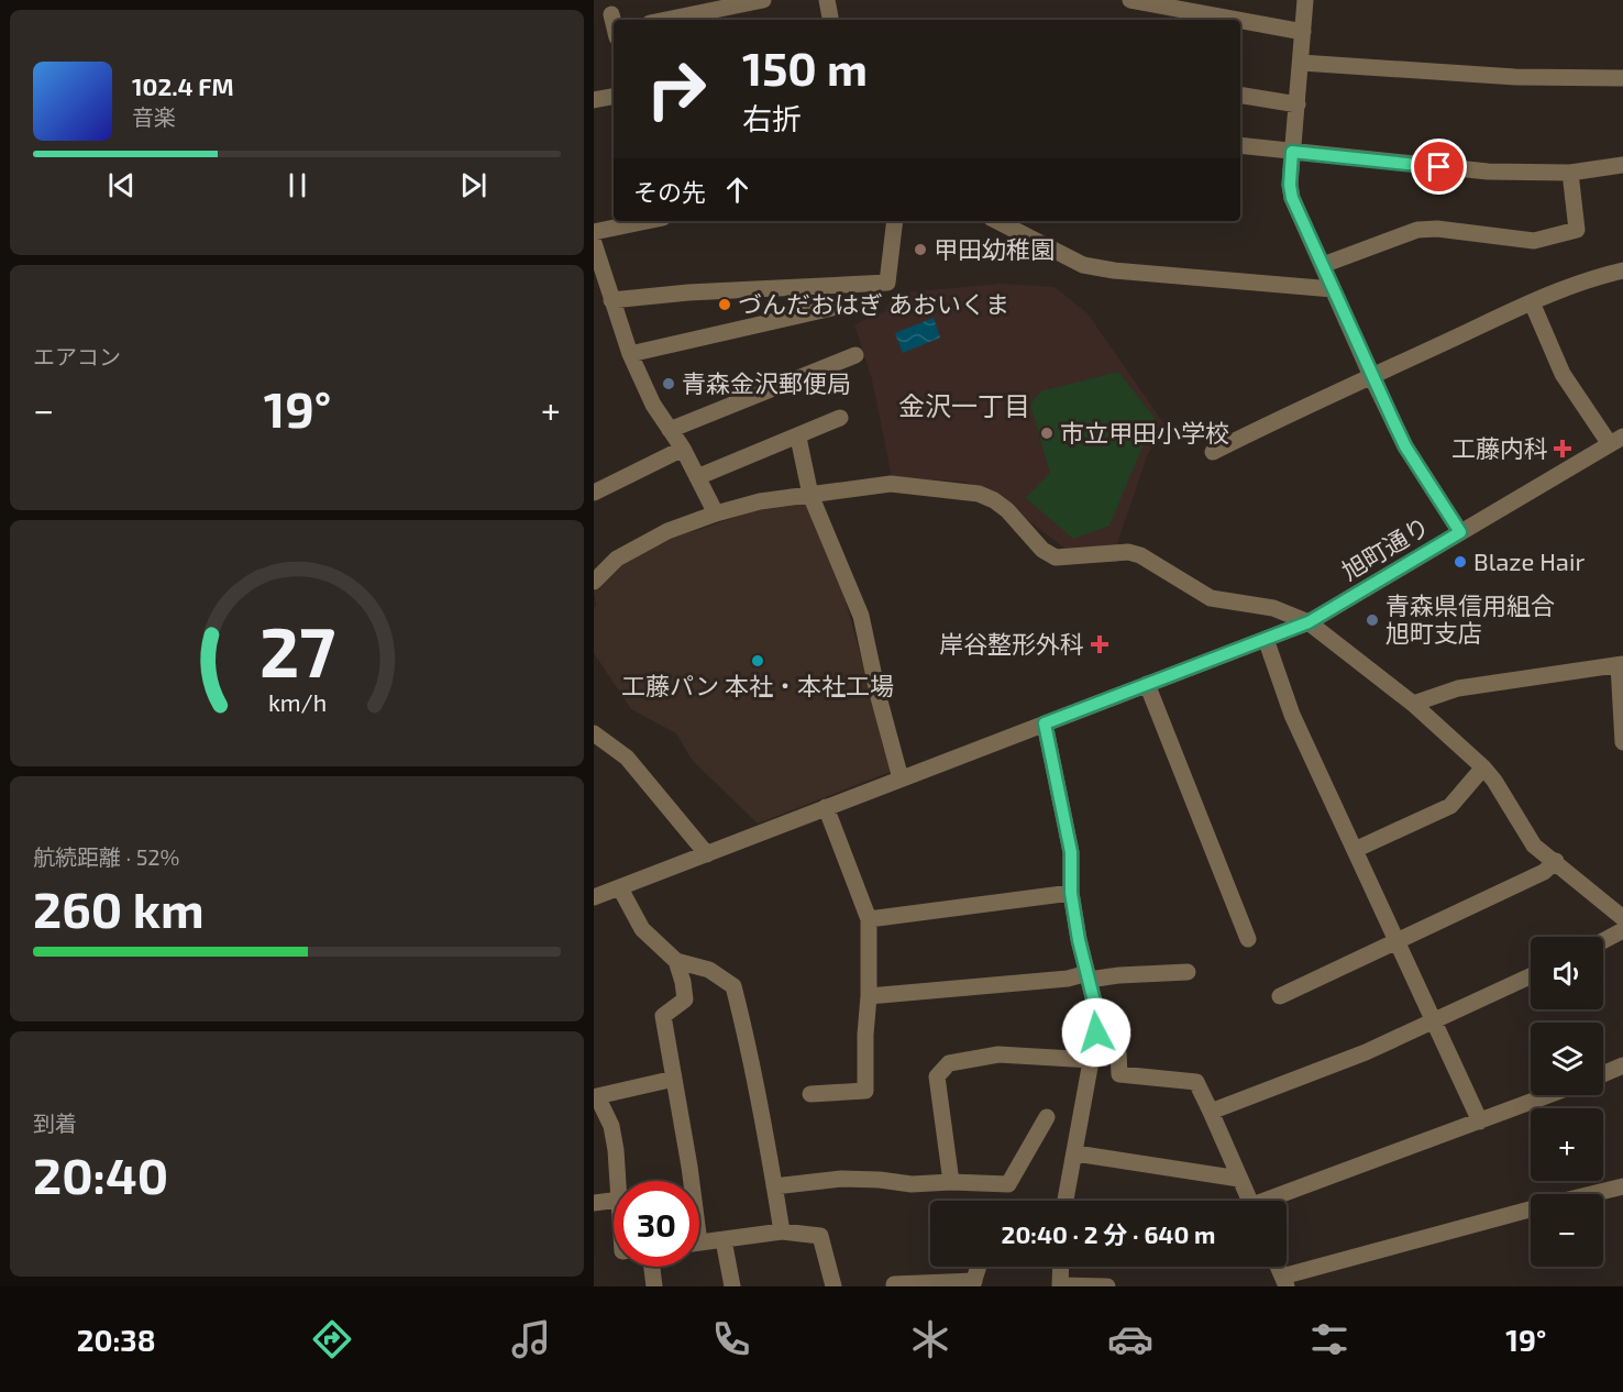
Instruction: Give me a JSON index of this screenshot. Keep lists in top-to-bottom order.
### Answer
{
  "streets": {
    "street": ["旭町通り"]
  },
  "districts": ["金沢一丁目"],
  "places": {
    "other": [
      "甲田幼稚園",
      "づんだおはぎ あおいくま",
      "青森金沢郵便局",
      "市立甲田小学校",
      "Blaze Hair",
      "青森県信用組合 旭町支店",
      "工藤パン 本社・本社工場"
    ],
    "health": ["工藤内科", "岸谷整形外科"]
  },
  "page": {
    "turn": ["150 m", "右折"],
    "song": ["102.4 FM", "音楽"],
    "then": "その先",
    "tile": [
      "エアコン",
      ["航続距離 · 52%", "260 km"],
      ["到着", "20:40"]
    ],
    "heat": ["−", "19°", "+"],
    "map_buttons": ["+", "−"],
    "limit": "30",
    "trip": "20:40 · 2 分 · 640 m",
    "tabs": ["20:38", "19°"],
    "gauge": ["27", "km/h"]
  }
}
